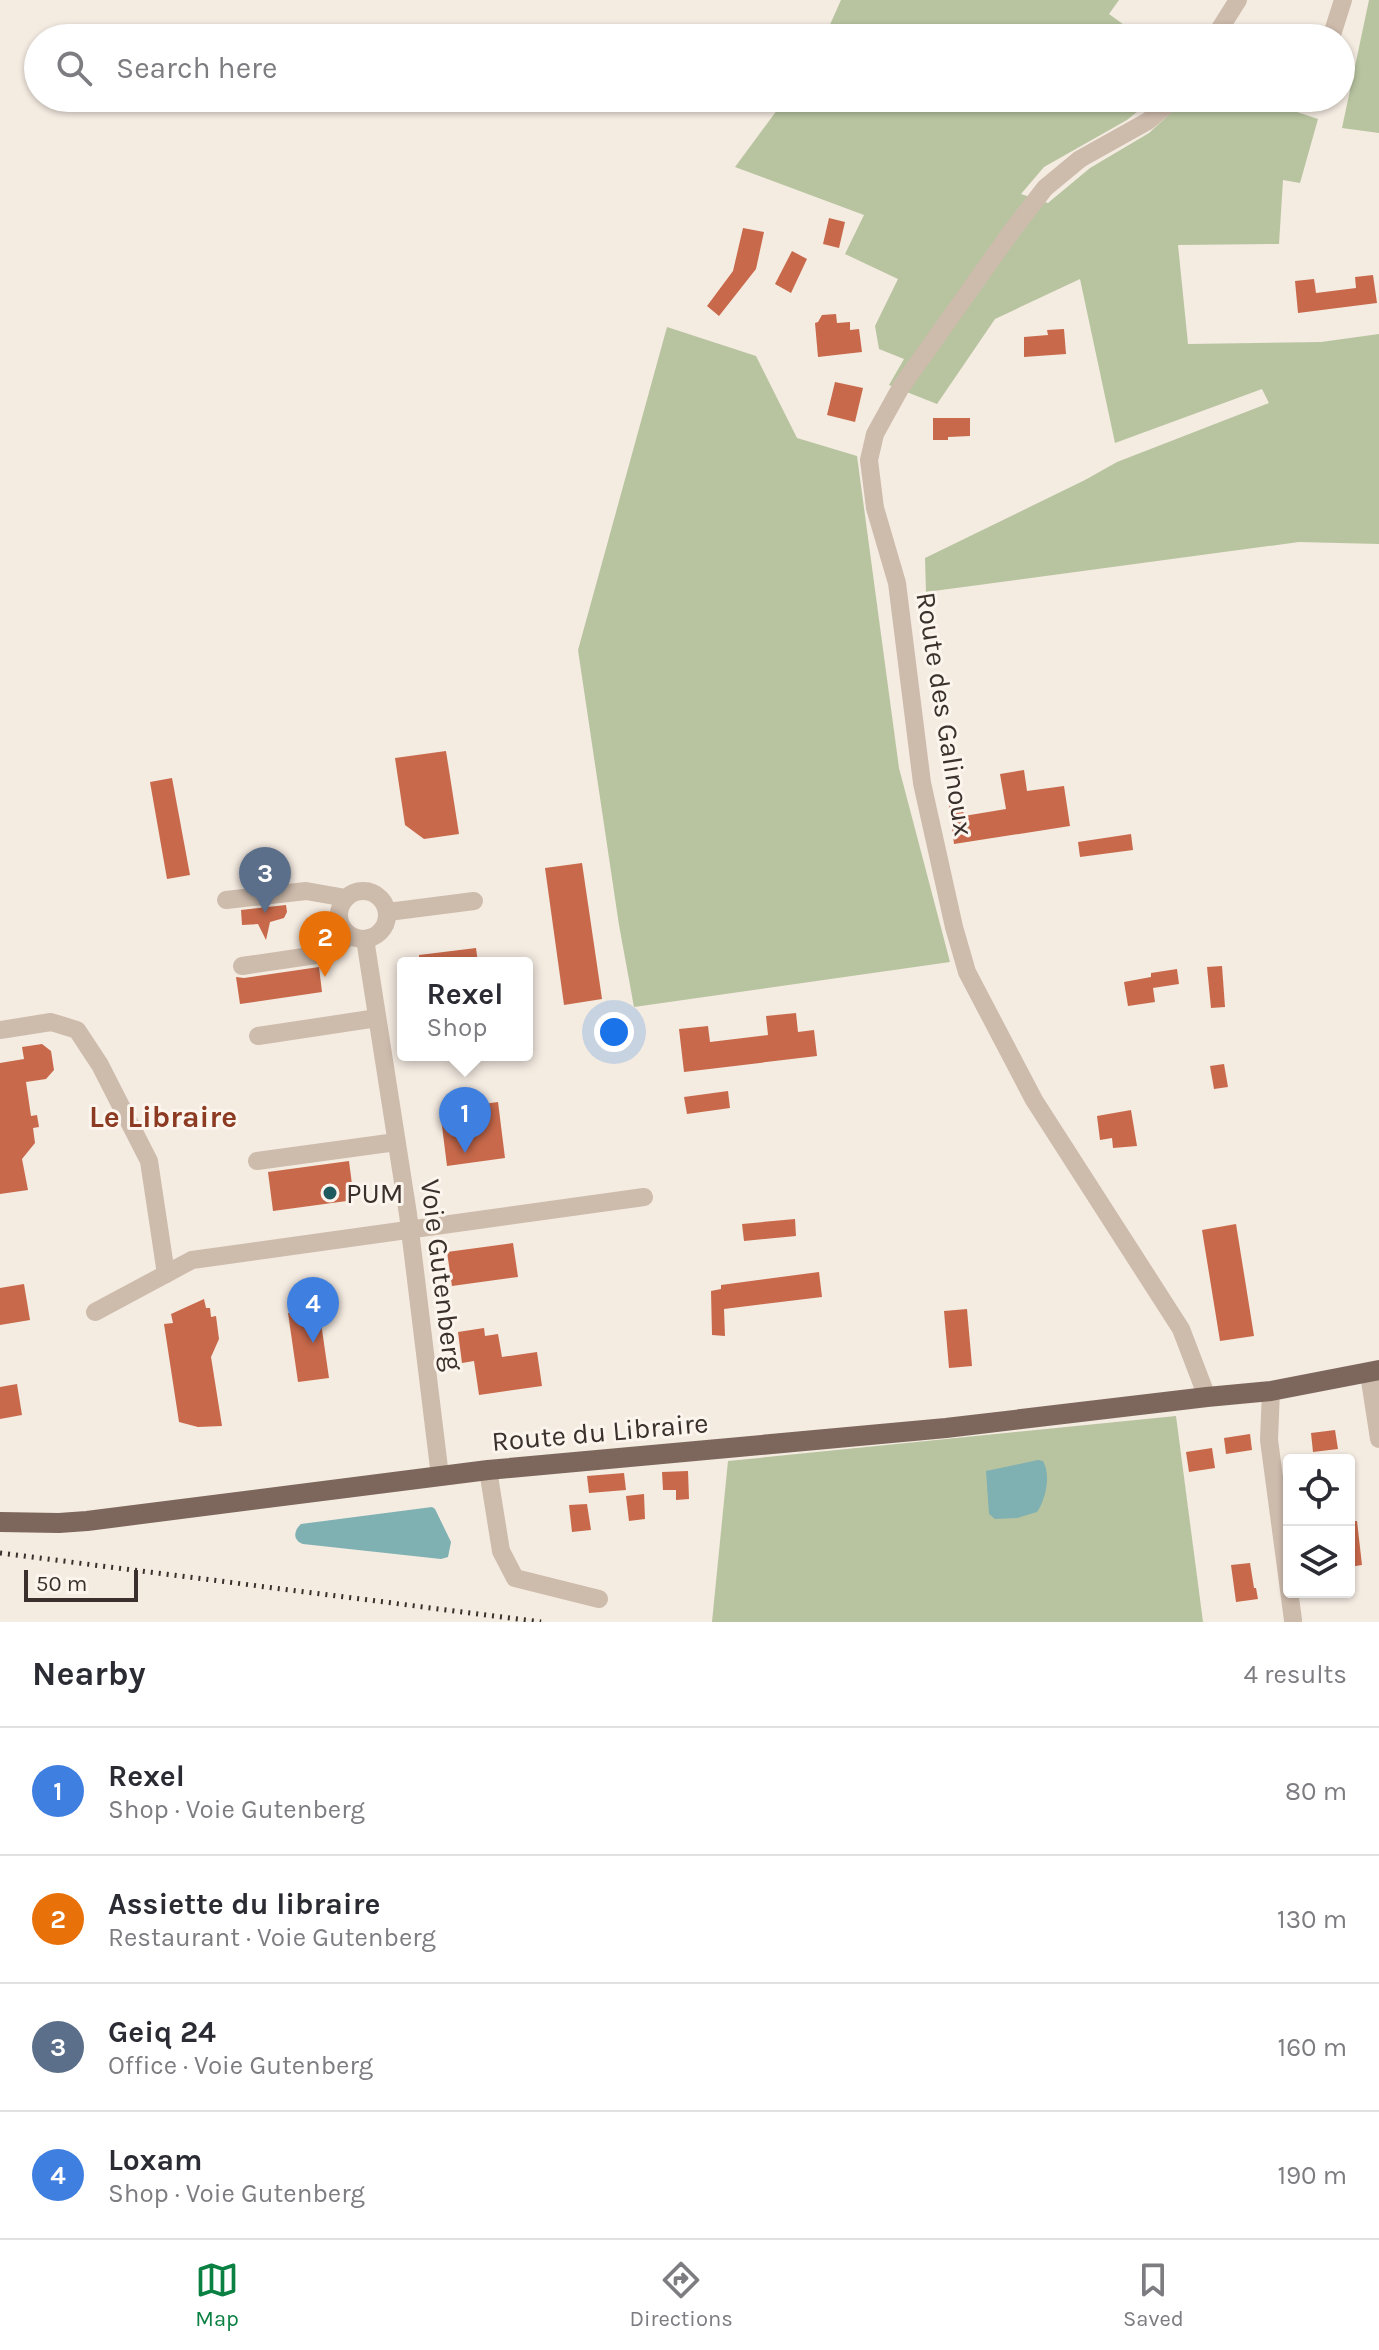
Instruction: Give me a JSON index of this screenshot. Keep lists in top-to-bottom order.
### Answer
{
  "streets": {
    "main road": ["Route du Libraire"],
    "street": ["Route des Galinoux", "Voie Gutenberg"]
  },
  "crossings": [
    ["Route des Galinoux", "Route du Libraire"],
    ["Voie Gutenberg", "Route du Libraire"]
  ],
  "districts": ["Le Libraire"],
  "places": ["PUM"],
  "scale_bar": "50 m",
  "page": {
    "search": "Search here",
    "pins": [
      "3",
      "2",
      "1",
      "4"
    ],
    "popup": ["Rexel", "Shop"],
    "scale": "50 m",
    "heading": ["Nearby", "4 results"],
    "list": [
      {
        "mark": "1",
        "name": "Rexel",
        "note": "Shop · Voie Gutenberg",
        "value": "80 m"
      },
      {
        "mark": "2",
        "name": "Assiette du libraire",
        "note": "Restaurant · Voie Gutenberg",
        "value": "130 m"
      },
      {
        "mark": "3",
        "name": "Geiq 24",
        "note": "Office · Voie Gutenberg",
        "value": "160 m"
      },
      {
        "mark": "4",
        "name": "Loxam",
        "note": "Shop · Voie Gutenberg",
        "value": "190 m"
      }
    ],
    "nav": ["Map", "Directions", "Saved"]
  }
}
